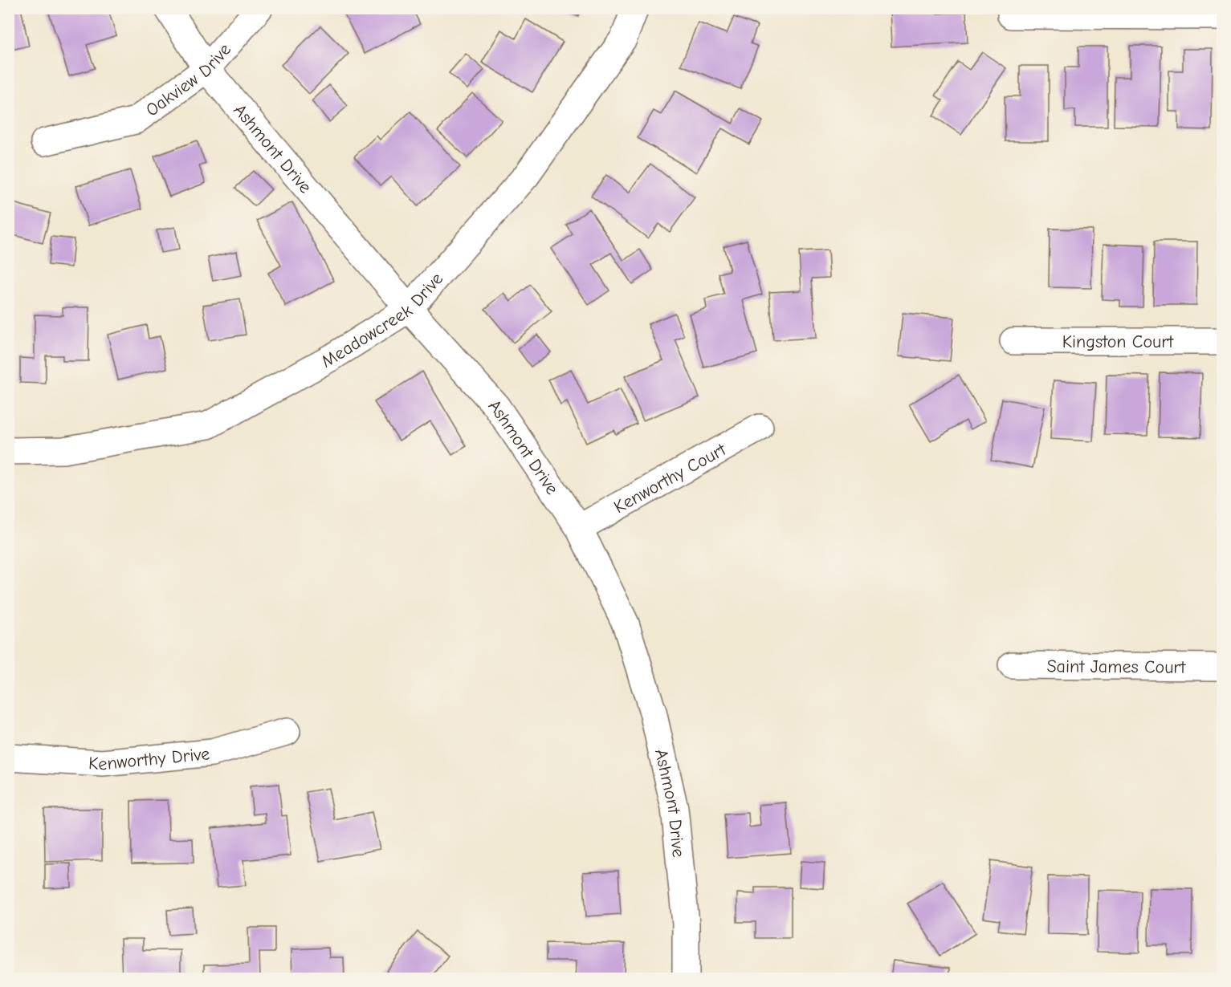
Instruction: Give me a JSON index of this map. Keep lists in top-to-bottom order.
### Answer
{
  "streets": {
    "street": [
      "Oakview Drive",
      "Ashmont Drive",
      "Meadowcreek Drive",
      "Kingston Court",
      "Kenworthy Court",
      "Saint James Court",
      "Kenworthy Drive"
    ]
  },
  "crossings": [
    ["Oakview Drive", "Ashmont Drive"],
    ["Ashmont Drive", "Meadowcreek Drive"],
    ["Ashmont Drive", "Kenworthy Court"]
  ]
}
